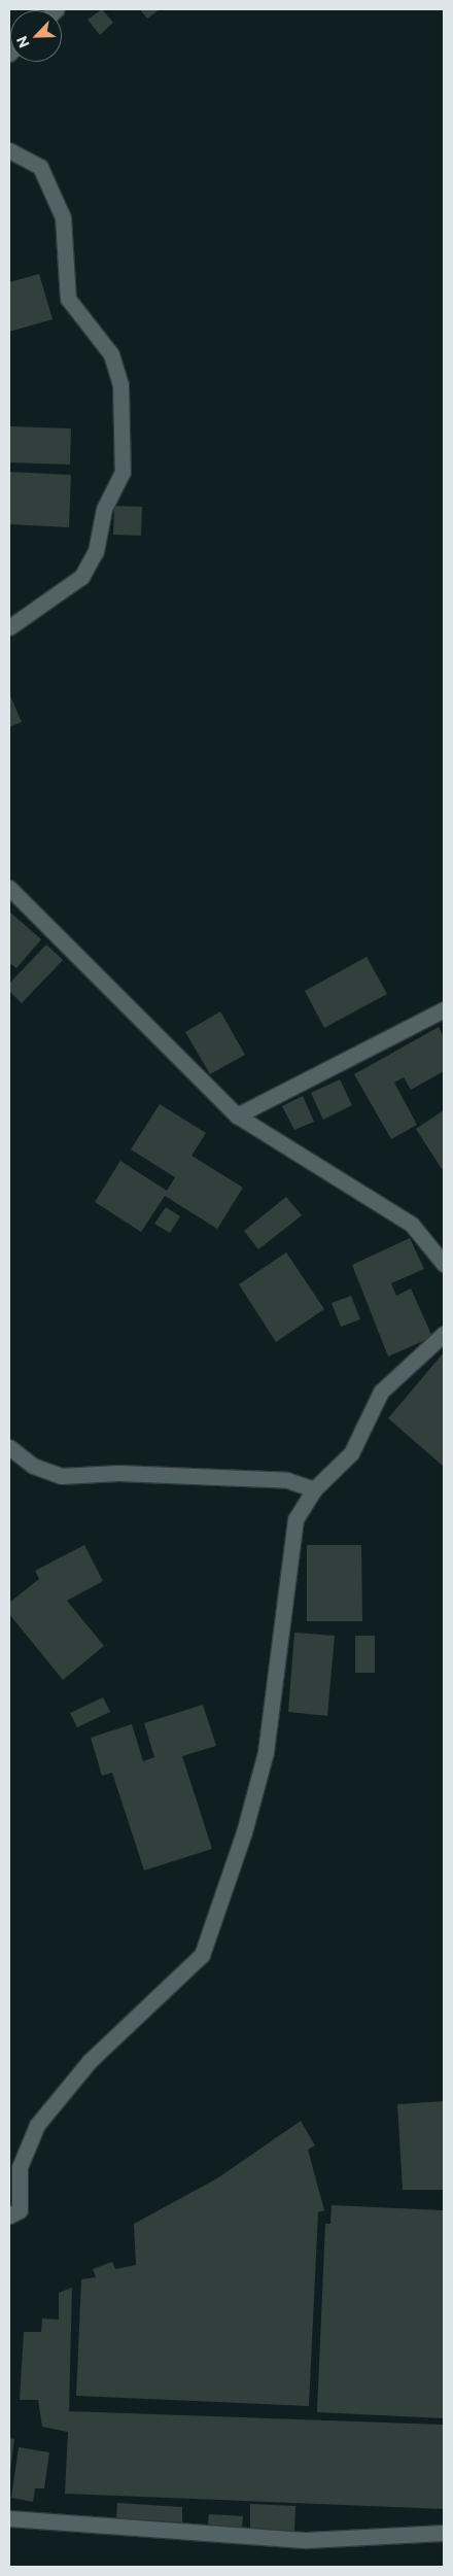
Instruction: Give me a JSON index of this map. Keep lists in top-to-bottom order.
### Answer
{
  "north": "bottom left"
}
